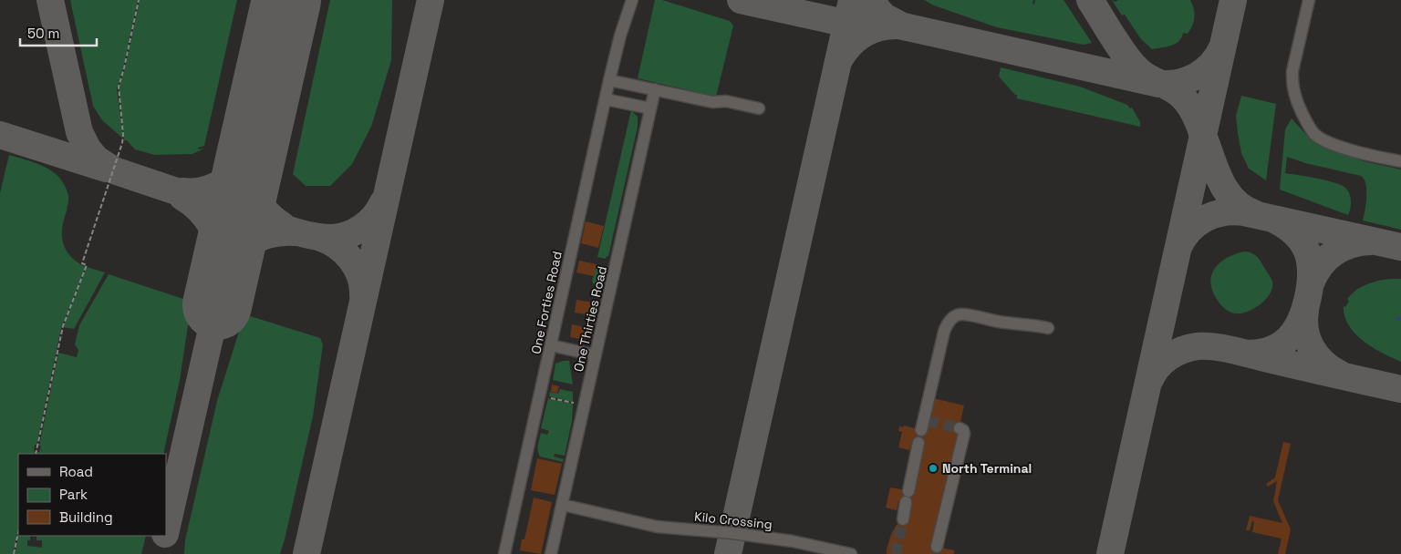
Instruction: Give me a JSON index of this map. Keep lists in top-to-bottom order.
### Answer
{
  "streets": {
    "lane": ["One Forties Road", "One Thirties Road", "Kilo Crossing"]
  },
  "crossings": [
    ["One Thirties Road", "Kilo Crossing"]
  ],
  "places": ["North Terminal"],
  "legend": ["Road", "Park", "Building"],
  "scale_bar": "50 m"
}
